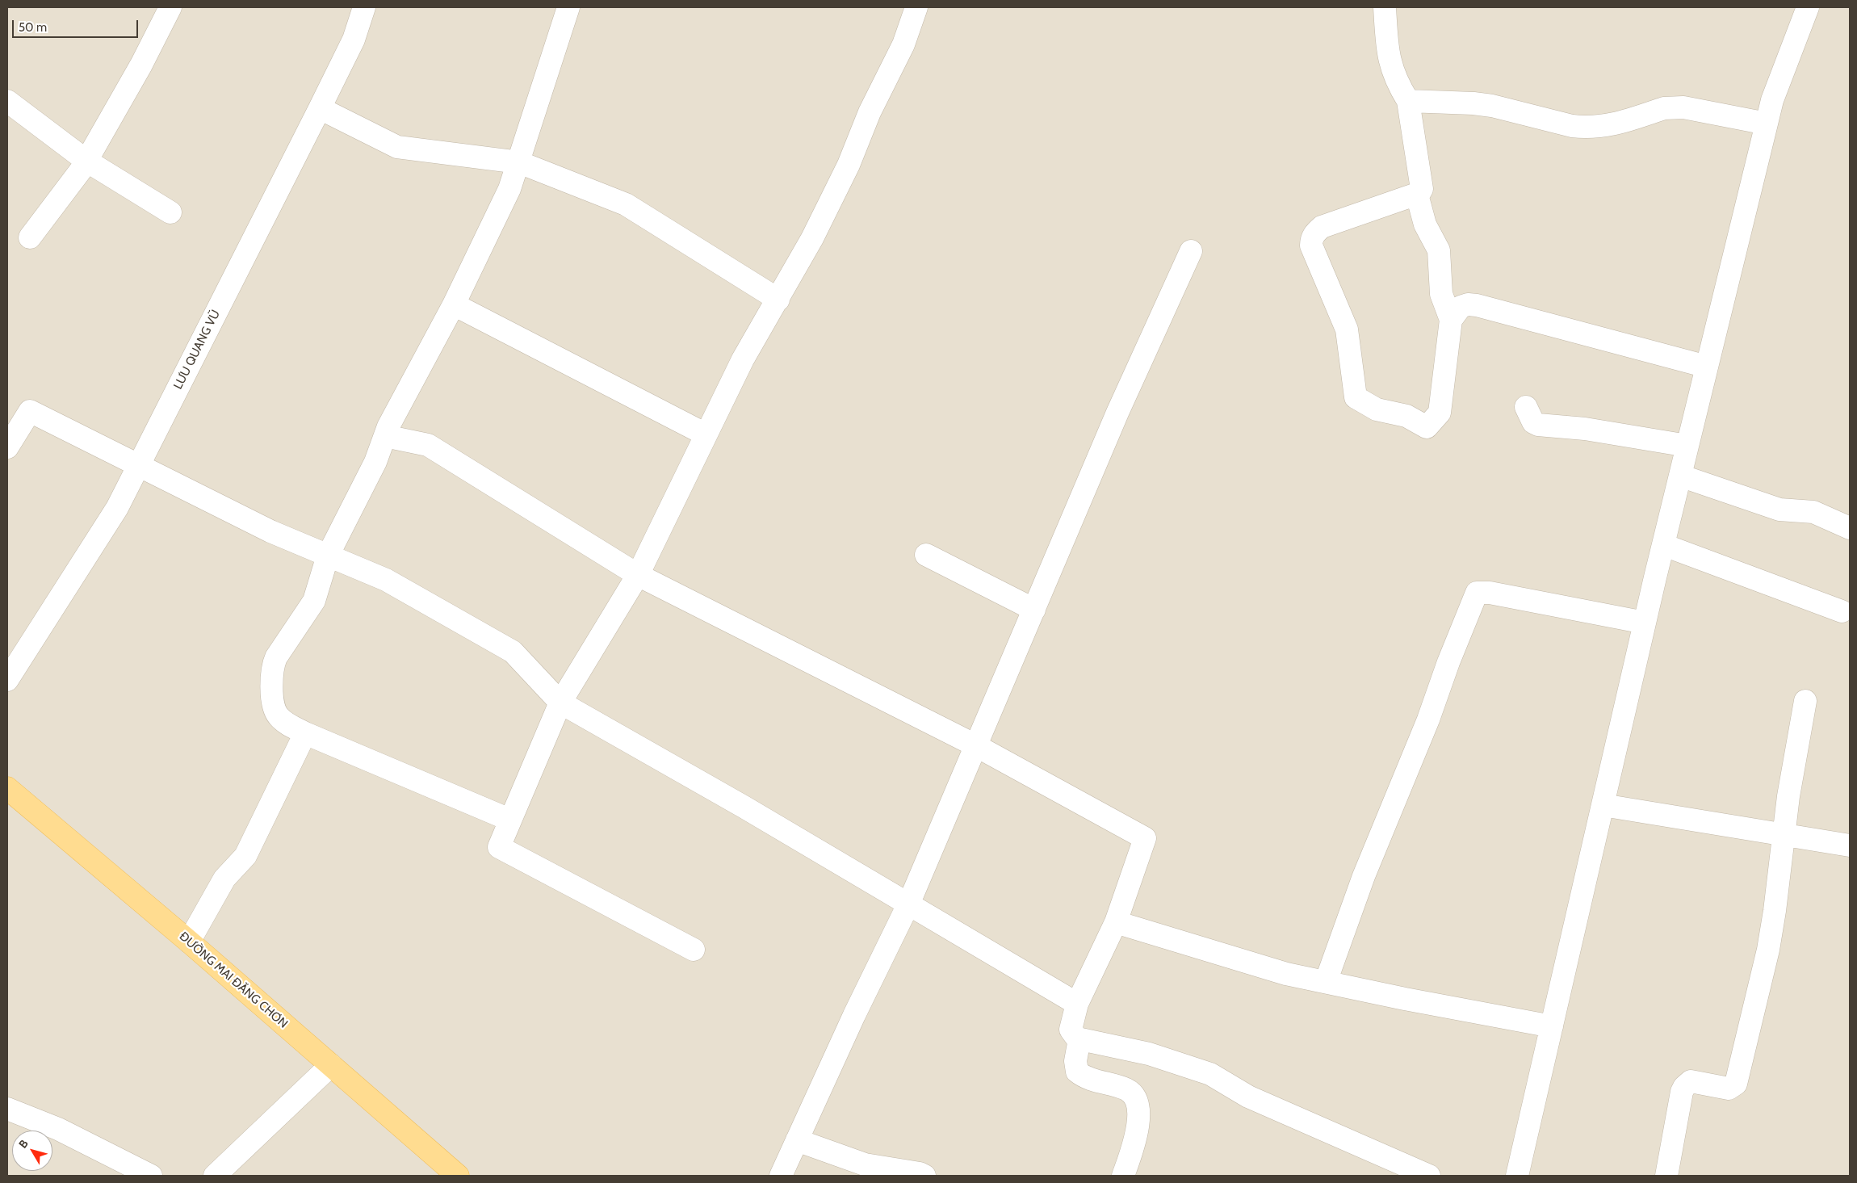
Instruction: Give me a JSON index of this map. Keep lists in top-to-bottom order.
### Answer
{
  "streets": {
    "main road": ["ĐƯỜNG MAI ĐĂNG CHƠN"],
    "street": ["LƯU QUANG VŨ"]
  },
  "scale_bar": "50 m",
  "north": "top left"
}
